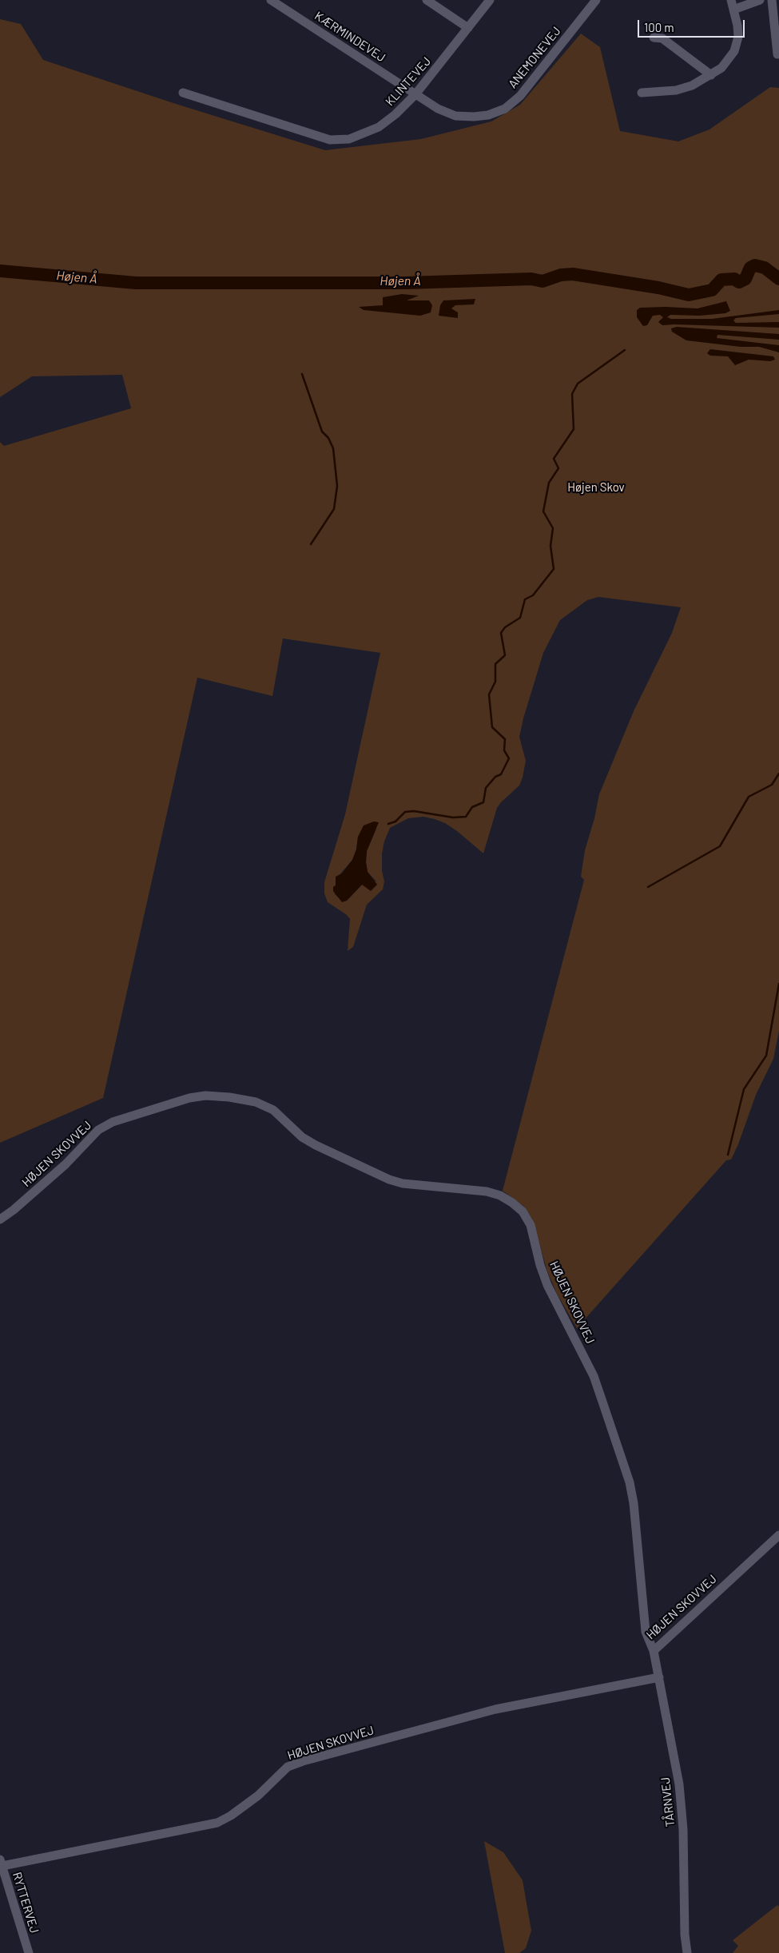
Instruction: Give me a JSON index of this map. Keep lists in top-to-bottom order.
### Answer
{
  "streets": {
    "street": [
      "KÆRMINDEVEJ",
      "ANEMONEVEJ",
      "KLINTEVEJ",
      "HØJEN SKOVVEJ",
      "TÅRNVEJ",
      "RYTTERVEJ"
    ]
  },
  "crossings": [
    ["KÆRMINDEVEJ", "ANEMONEVEJ"],
    ["KÆRMINDEVEJ", "KLINTEVEJ"],
    ["ANEMONEVEJ", "KLINTEVEJ"],
    ["HØJEN SKOVVEJ", "TÅRNVEJ"],
    ["HØJEN SKOVVEJ", "RYTTERVEJ"]
  ],
  "water": ["Højen Å"],
  "parks": ["Højen Skov"],
  "scale_bar": "100 m"
}
